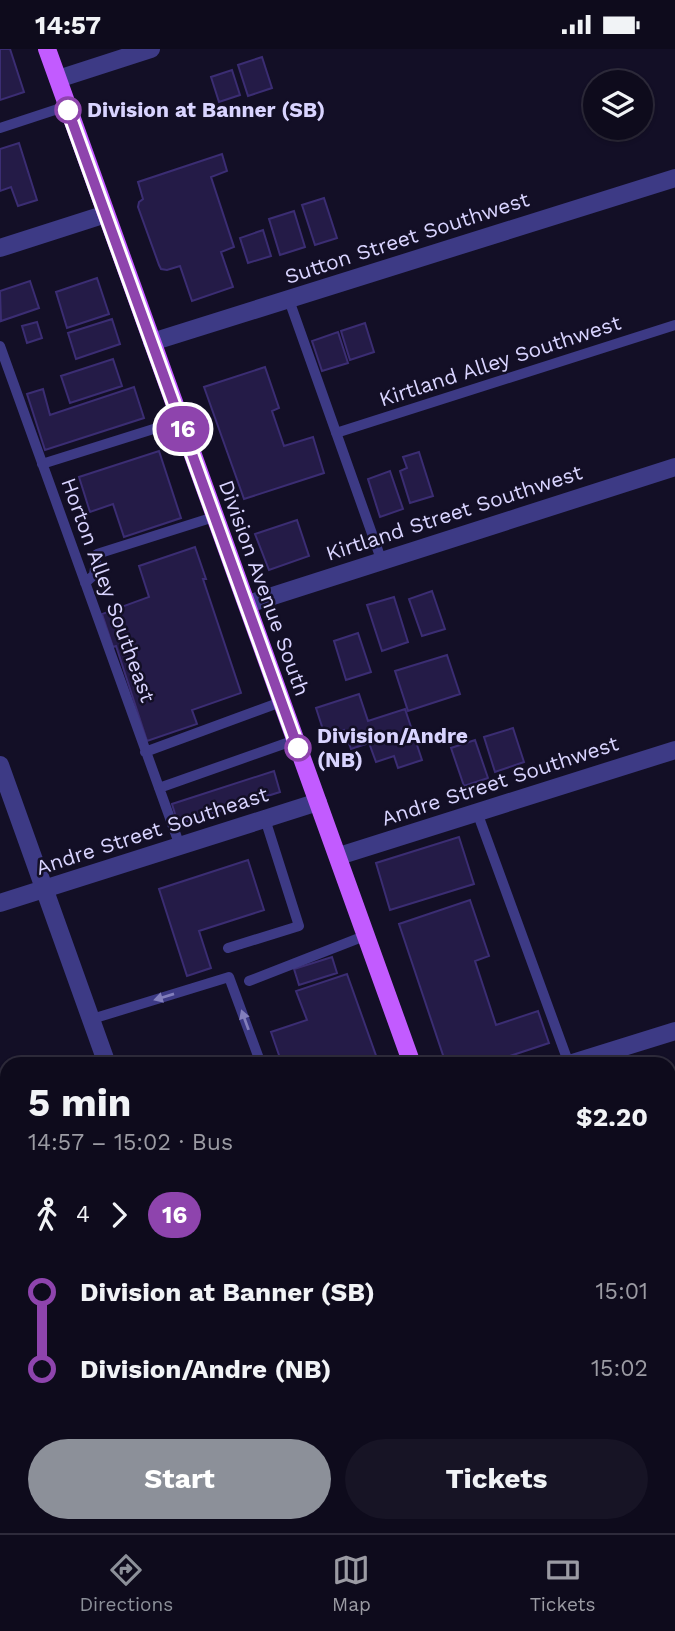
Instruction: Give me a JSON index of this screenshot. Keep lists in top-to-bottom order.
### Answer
{
  "streets": {
    "main road": ["Division Avenue South"],
    "street": [
      "Sutton Street Southwest",
      "Kirtland Street Southwest",
      "Andre Street Southwest",
      "Andre Street Southeast"
    ],
    "lane": ["Kirtland Alley Southwest", "Horton Alley Southeast"]
  },
  "crossings": [
    ["Sutton Street Southwest", "Division Avenue South"],
    ["Kirtland Street Southwest", "Division Avenue South"],
    ["Division Avenue South", "Andre Street Southwest"],
    ["Division Avenue South", "Andre Street Southeast"],
    ["Horton Alley Southeast", "Andre Street Southeast"]
  ],
  "places": ["Division at Banner (SB)", "Division/Andre (NB)"],
  "lines": ["bus line 16"],
  "page": {
    "status": "14:57",
    "on_map": "16",
    "heading": ["5 min", "14:57 – 15:02 · Bus", "$2.20"],
    "legs": ["4", "16"],
    "list": [
      {
        "name": "Division at Banner (SB)",
        "value": "15:01"
      },
      {
        "name": "Division/Andre (NB)",
        "value": "15:02"
      }
    ],
    "buttons": ["Start", "Tickets"],
    "tabs": ["Directions", "Map", "Tickets"]
  }
}
